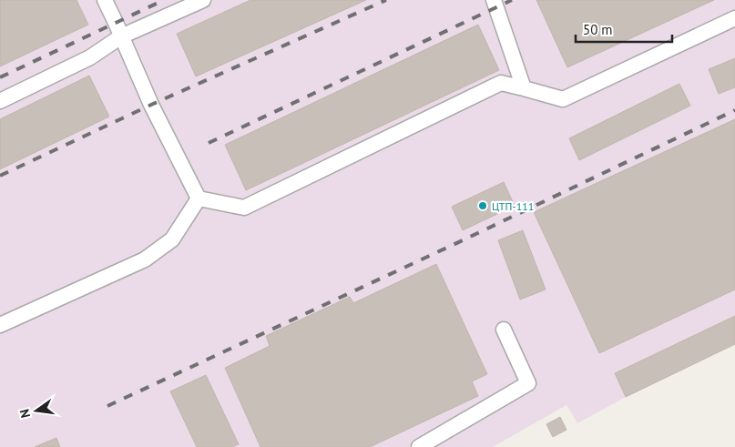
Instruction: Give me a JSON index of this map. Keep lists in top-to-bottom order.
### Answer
{
  "places": ["ЦТП-111"],
  "scale_bar": "50 m",
  "north": "left"
}
